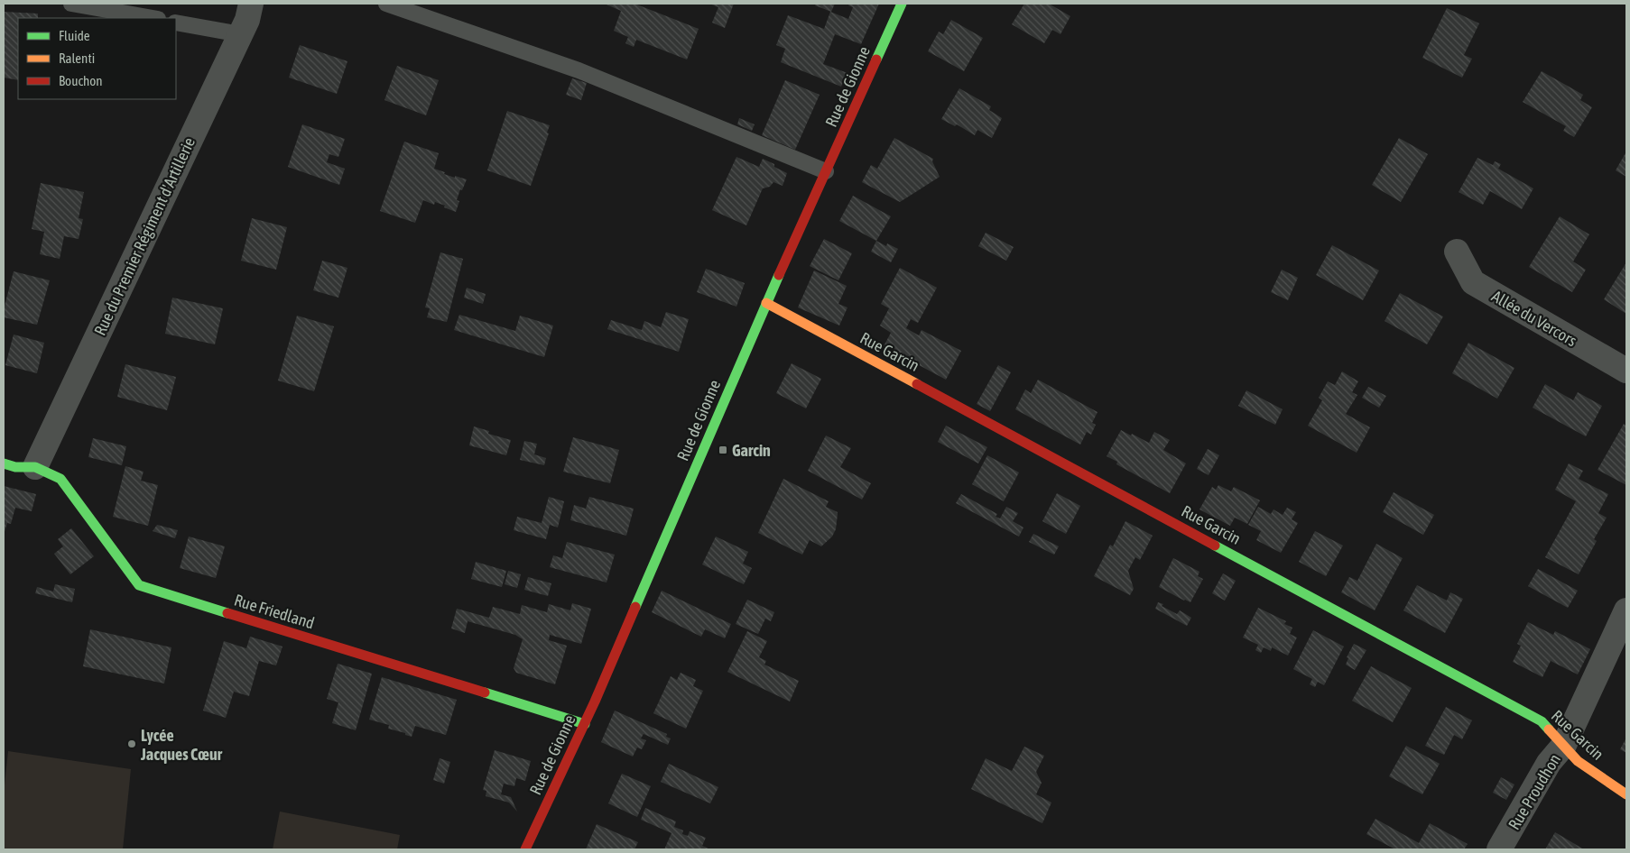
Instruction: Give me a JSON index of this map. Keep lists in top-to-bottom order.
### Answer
{
  "streets": {
    "street": [
      "Rue de Gionne",
      "Rue du Premier Régiment d'Artillerie",
      "Allée du Vercors",
      "Rue Garcin",
      "Rue Friedland",
      "Rue Proudhon"
    ]
  },
  "crossings": [
    ["Rue de Gionne", "Rue Garcin"],
    ["Rue de Gionne", "Rue Friedland"],
    ["Rue du Premier Régiment d'Artillerie", "Rue Friedland"],
    ["Rue Garcin", "Rue Proudhon"]
  ],
  "places": {
    "transit": ["Garcin"],
    "other": ["Lycée Jacques Cœur"]
  },
  "legend": ["Fluide", "Ralenti", "Bouchon"]
}
